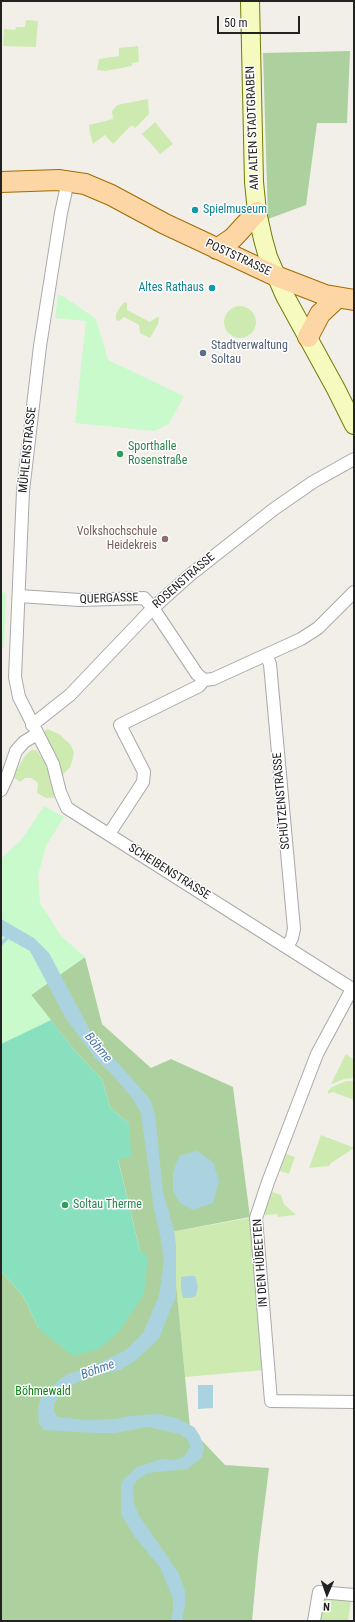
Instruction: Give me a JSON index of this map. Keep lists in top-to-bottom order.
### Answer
{
  "streets": {
    "main road": ["AM ALTEN STADTGRABEN", "POSTSTRASSE"],
    "street": [
      "MÜHLENSTRASSE",
      "ROSENSTRASSE",
      "QUERGASSE",
      "SCHÜTZENSTRASSE",
      "SCHEIBENSTRASSE",
      "IN DEN HÜBEETEN"
    ]
  },
  "crossings": [
    ["AM ALTEN STADTGRABEN", "POSTSTRASSE"],
    ["POSTSTRASSE", "MÜHLENSTRASSE"],
    ["MÜHLENSTRASSE", "ROSENSTRASSE"],
    ["MÜHLENSTRASSE", "QUERGASSE"],
    ["MÜHLENSTRASSE", "SCHEIBENSTRASSE"],
    ["ROSENSTRASSE", "QUERGASSE"],
    ["ROSENSTRASSE", "SCHEIBENSTRASSE"],
    ["SCHÜTZENSTRASSE", "SCHEIBENSTRASSE"],
    ["SCHEIBENSTRASSE", "IN DEN HÜBEETEN"]
  ],
  "water": ["Böhme"],
  "parks": ["Böhmewald"],
  "places": [
    "Spielmuseum",
    "Altes Rathaus",
    "Stadtverwaltung Soltau",
    "Sporthalle Rosenstraße",
    "Volkshochschule Heidekreis",
    "Soltau Therme"
  ],
  "scale_bar": "50 m",
  "north": "bottom"
}
